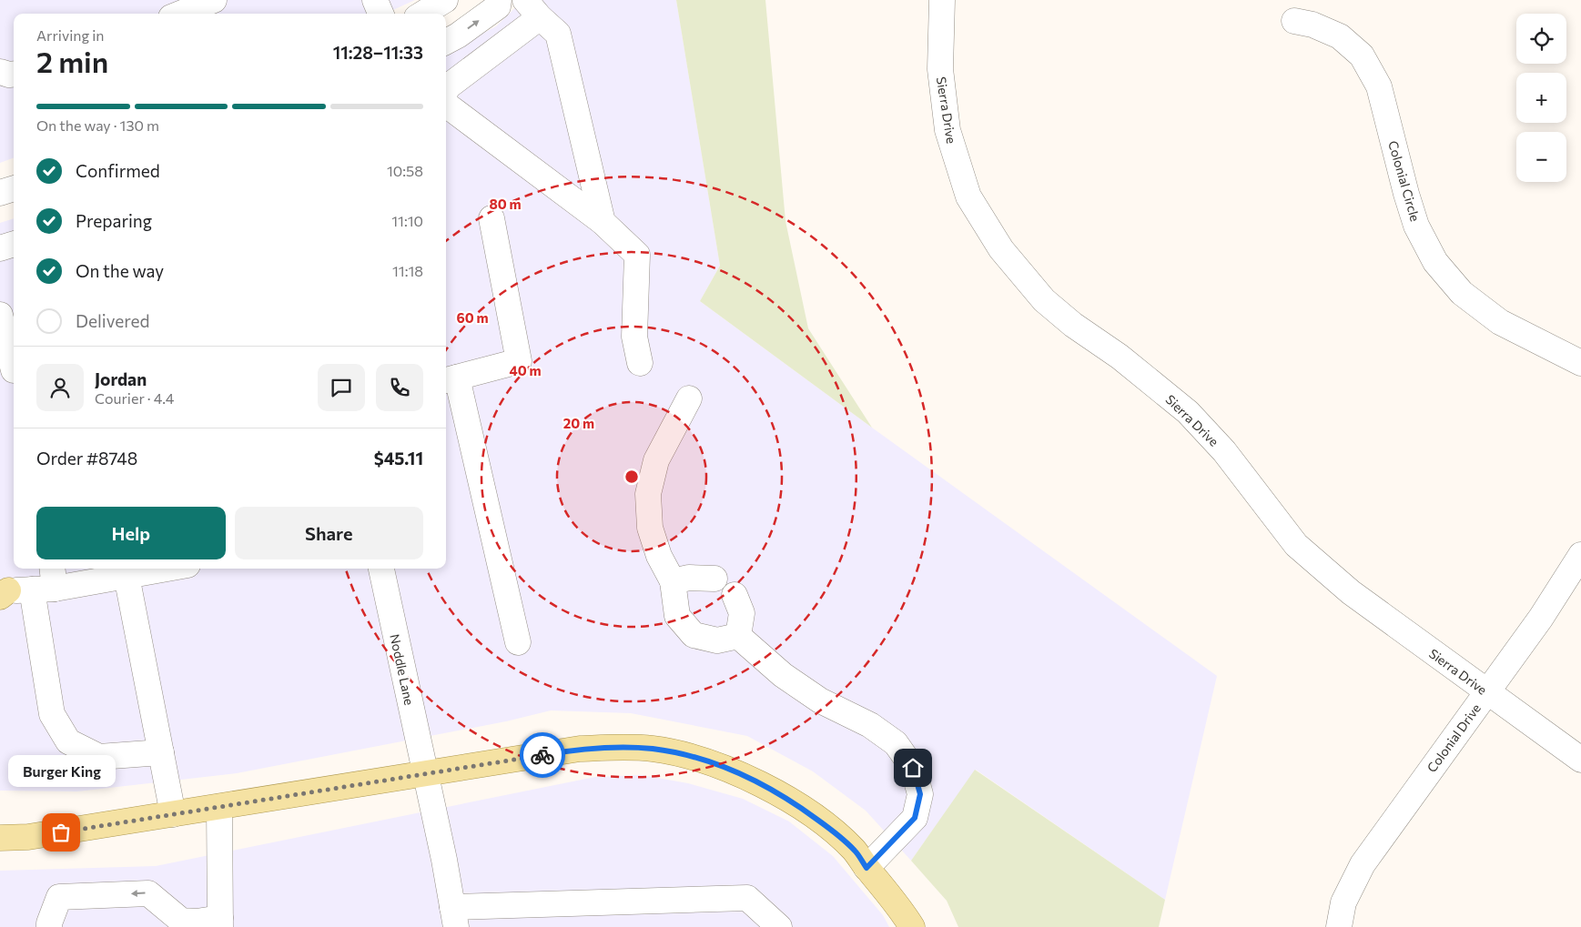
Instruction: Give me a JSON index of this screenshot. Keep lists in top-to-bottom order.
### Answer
{
  "streets": {
    "street": [
      "Sierra Drive",
      "Colonial Circle",
      "Noddle Lane",
      "Colonial Drive"
    ]
  },
  "crossings": [
    ["Sierra Drive", "Colonial Drive"]
  ],
  "places": ["Burger King"],
  "page": {
    "map_buttons": ["+", "−"],
    "heading": ["2 min", "Arriving in", "11:28–11:33"],
    "panel": [
      "Jordan",
      "Courier · 4.4",
      "Order #8748",
      "$45.11"
    ],
    "bar": "On the way · 130 m",
    "list": [
      ["Confirmed", "10:58"],
      ["Preparing", "11:10"],
      ["On the way", "11:18"],
      "Delivered"
    ],
    "buttons": ["Help", "Share"],
    "bubble": "Burger King"
  },
  "rings": [
    "80 m",
    "60 m",
    "40 m",
    "20 m"
  ]
}
